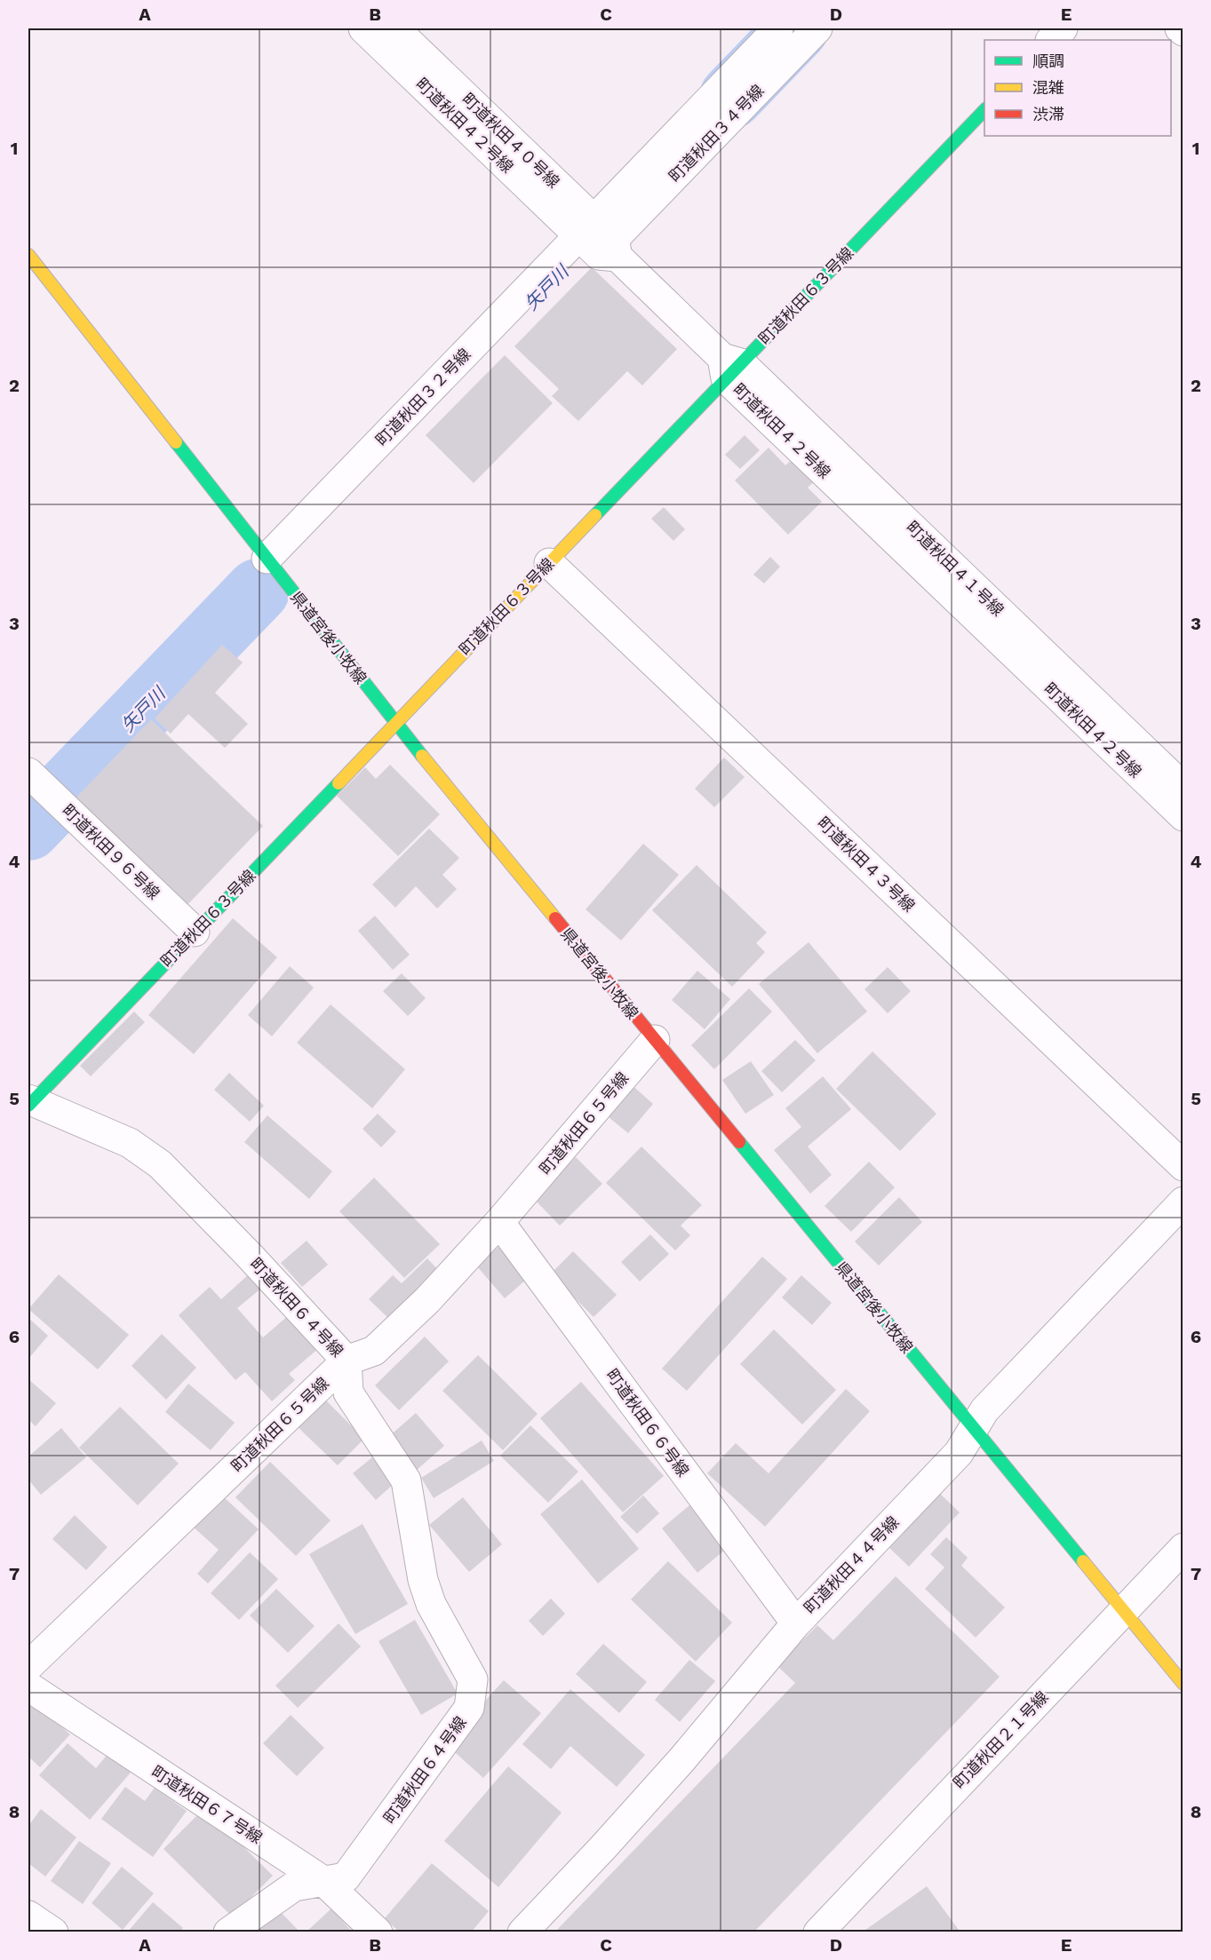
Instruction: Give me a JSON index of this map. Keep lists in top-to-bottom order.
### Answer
{
  "streets": {
    "main road": ["町道秋田６３号線", "県道宮後小牧線"],
    "street": [
      "町道秋田４２号線",
      "町道秋田３４号線",
      "町道秋田４０号線",
      "町道秋田３２号線",
      "町道秋田４１号線",
      "町道秋田９６号線",
      "町道秋田４３号線",
      "町道秋田６５号線",
      "町道秋田６４号線",
      "町道秋田６６号線",
      "町道秋田４４号線",
      "町道秋田２１号線",
      "町道秋田６７号線"
    ]
  },
  "crossings": [
    ["町道秋田４２号線", "町道秋田３４号線"],
    ["町道秋田４２号線", "町道秋田４０号線"],
    ["町道秋田４２号線", "町道秋田６３号線"],
    ["町道秋田４２号線", "町道秋田３２号線"],
    ["町道秋田４２号線", "町道秋田４１号線"],
    ["町道秋田３４号線", "町道秋田４０号線"],
    ["町道秋田３４号線", "町道秋田３２号線"],
    ["町道秋田４０号線", "町道秋田３２号線"],
    ["町道秋田６３号線", "町道秋田４１号線"],
    ["町道秋田６３号線", "県道宮後小牧線"],
    ["町道秋田６３号線", "町道秋田９６号線"],
    ["町道秋田６３号線", "町道秋田４３号線"],
    ["町道秋田６３号線", "町道秋田６４号線"],
    ["町道秋田３２号線", "県道宮後小牧線"],
    ["県道宮後小牧線", "町道秋田６５号線"],
    ["県道宮後小牧線", "町道秋田４４号線"],
    ["県道宮後小牧線", "町道秋田２１号線"],
    ["町道秋田６５号線", "町道秋田６４号線"],
    ["町道秋田６５号線", "町道秋田６６号線"],
    ["町道秋田６４号線", "町道秋田６７号線"],
    ["町道秋田６６号線", "町道秋田４４号線"]
  ],
  "water": ["矢戸川"],
  "legend": ["順調", "混雑", "渋滞"],
  "grid": {
    "columns": [
      "A",
      "B",
      "C",
      "D",
      "E"
    ],
    "rows": [
      "1",
      "2",
      "3",
      "4",
      "5",
      "6",
      "7",
      "8"
    ]
  }
}
